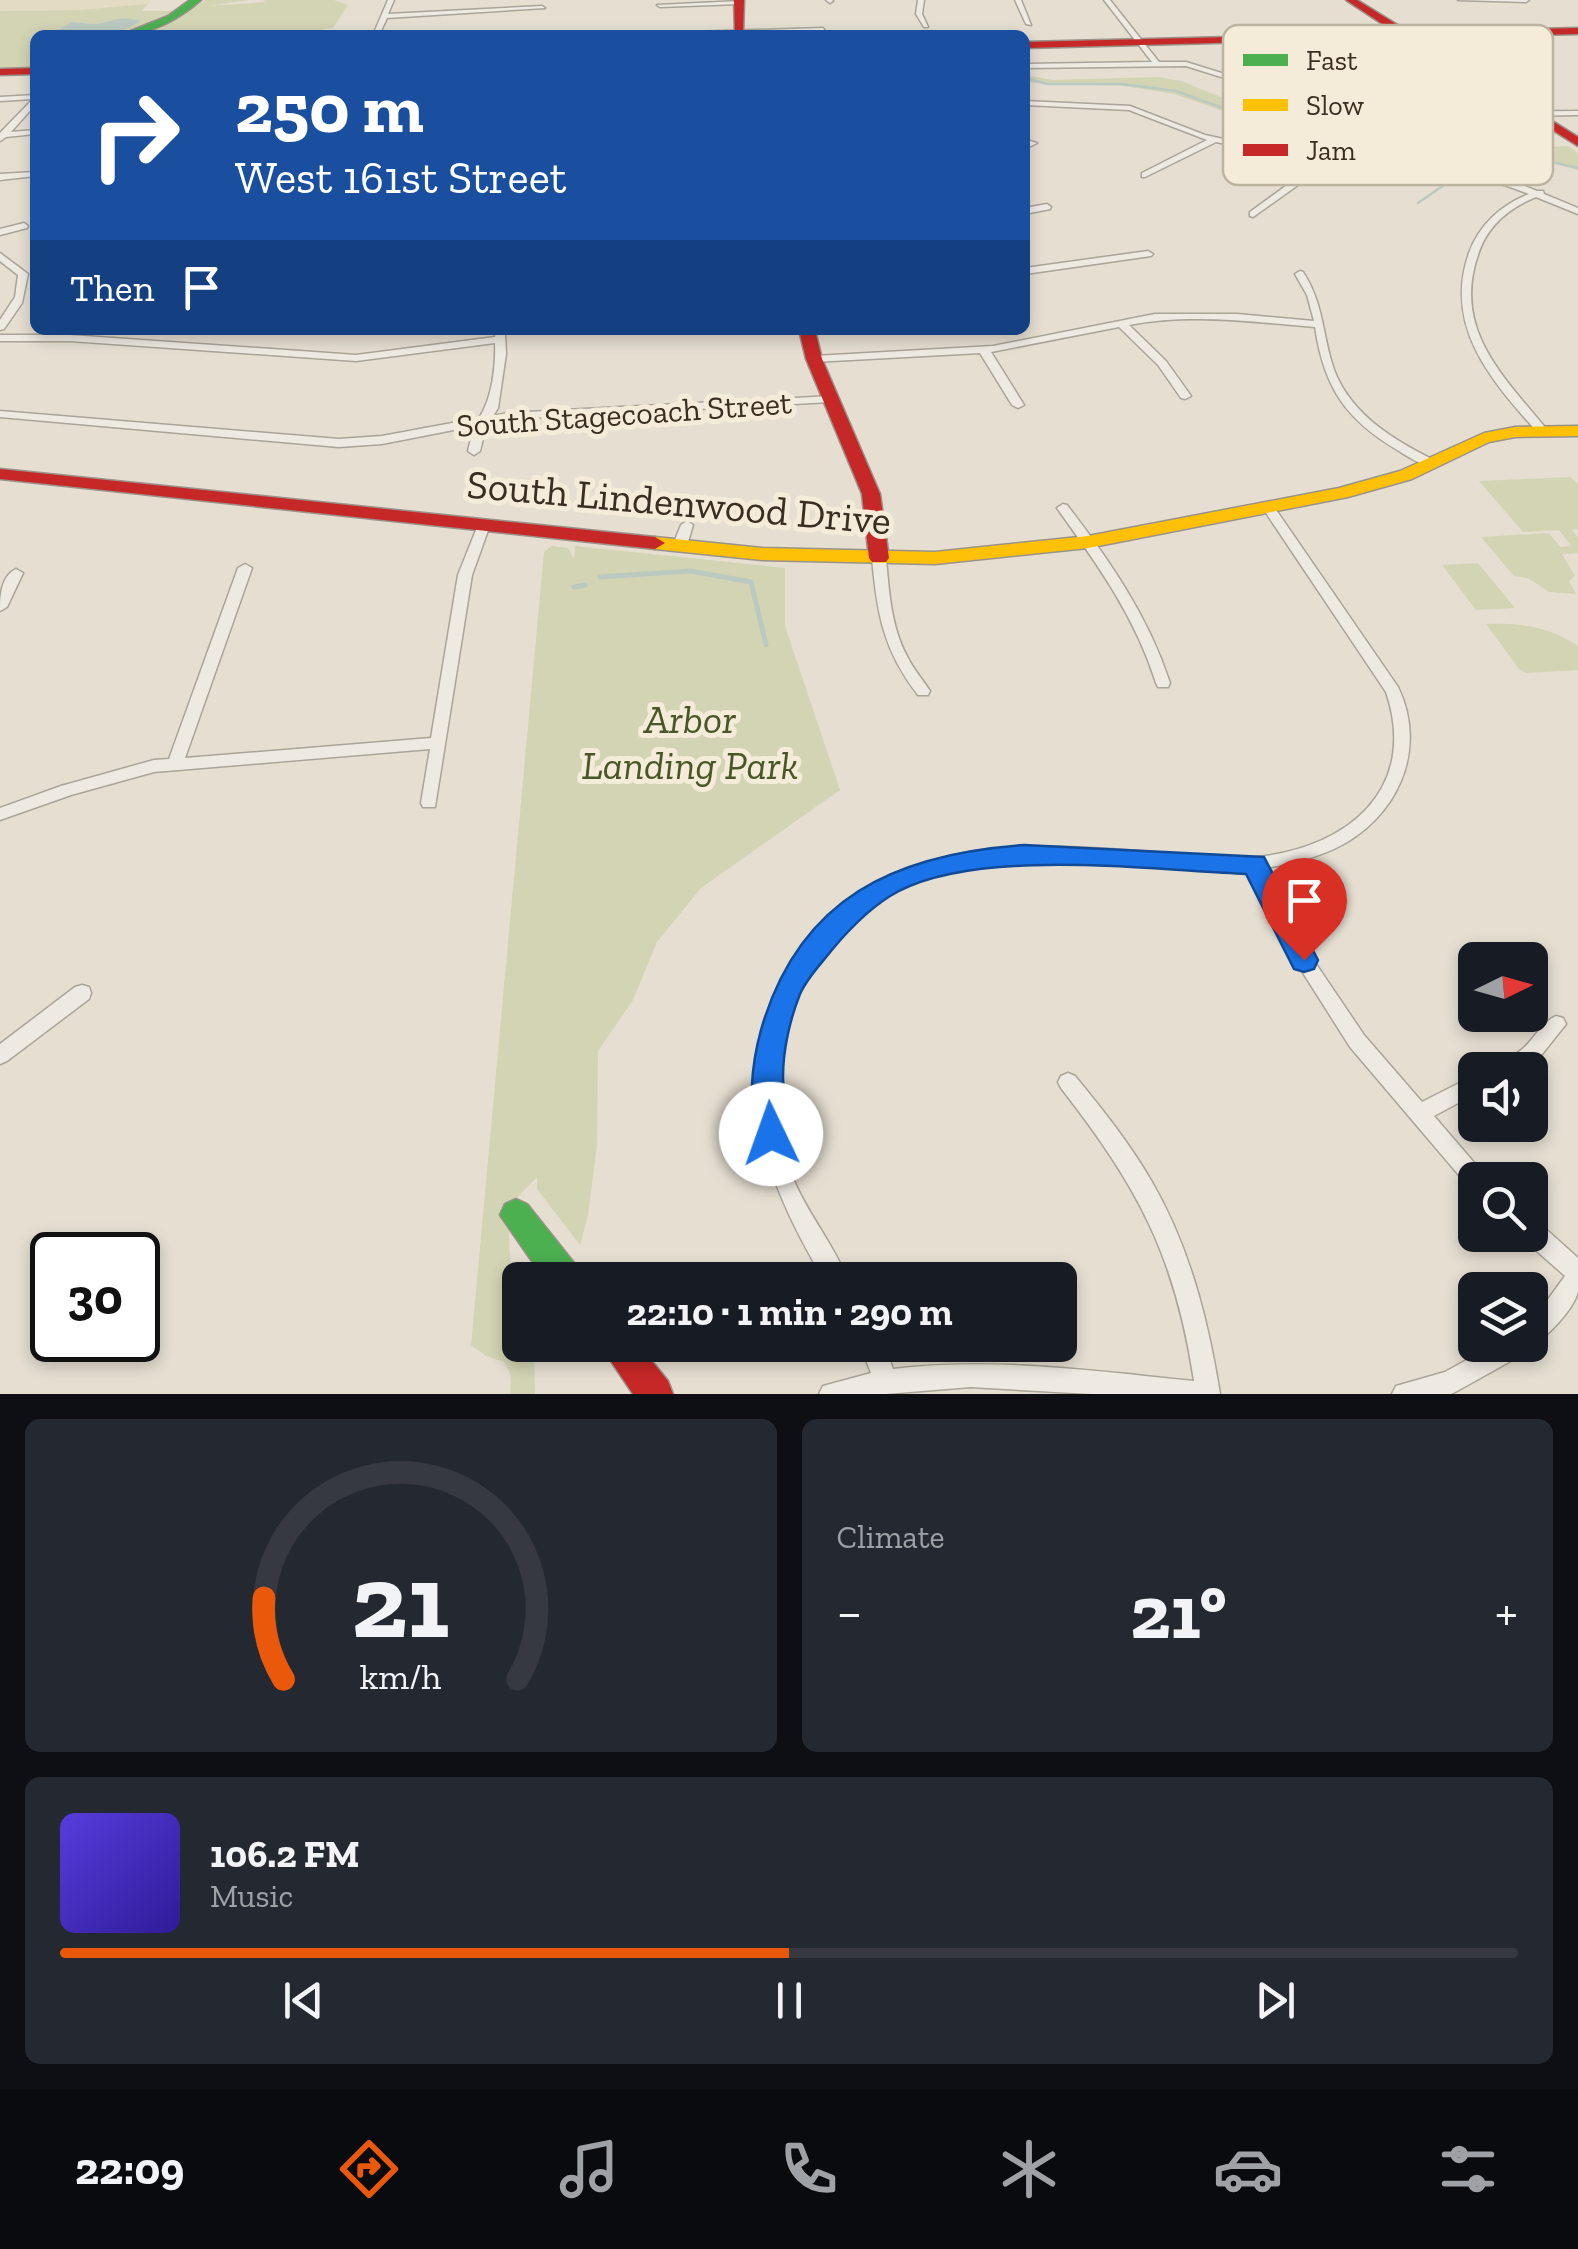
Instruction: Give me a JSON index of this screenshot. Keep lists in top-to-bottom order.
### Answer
{
  "streets": {
    "street": ["South Stagecoach Street", "South Lindenwood Drive"]
  },
  "parks": ["Arbor Landing Park"],
  "legend": ["Fast", "Slow", "Jam"],
  "north": "right",
  "page": {
    "turn": ["250 m", "West 161st Street"],
    "then": "Then",
    "limit": "30",
    "trip": "22:10 · 1 min · 290 m",
    "tile": "Climate",
    "heat": ["−", "21°", "+"],
    "song": ["106.2 FM", "Music"],
    "tabs": "22:09",
    "gauge": ["21", "km/h"]
  }
}
